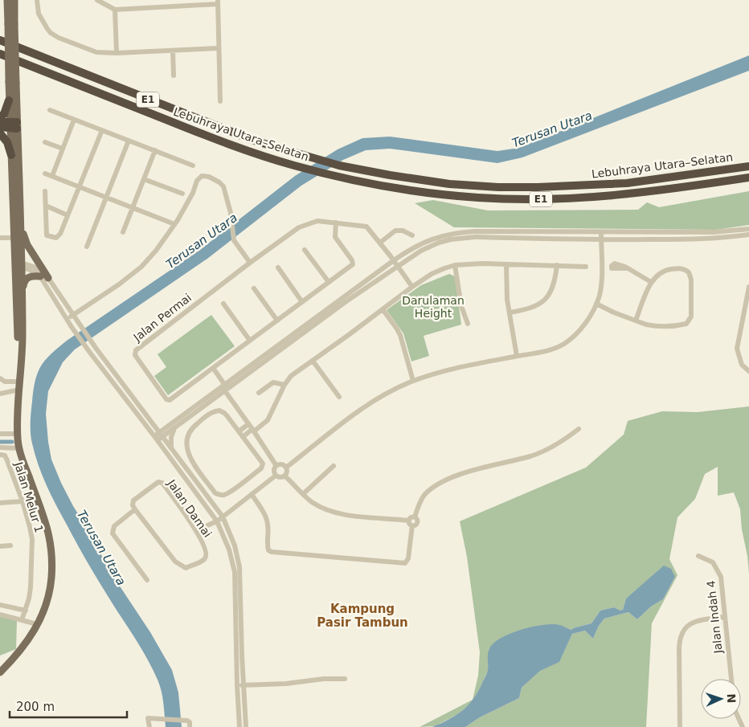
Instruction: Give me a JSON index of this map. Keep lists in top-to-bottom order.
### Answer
{
  "streets": {
    "highway": ["E1", "Lebuhraya Utara–Selatan"],
    "street": [
      "Jalan Permai",
      "Jalan Melur 1",
      "Jalan Damai",
      "Jalan Indah 4"
    ]
  },
  "districts": ["Kampung Pasir Tambun"],
  "water": ["Terusan Utara"],
  "parks": ["Darulaman Height"],
  "scale_bar": "200 m",
  "north": "right"
}
